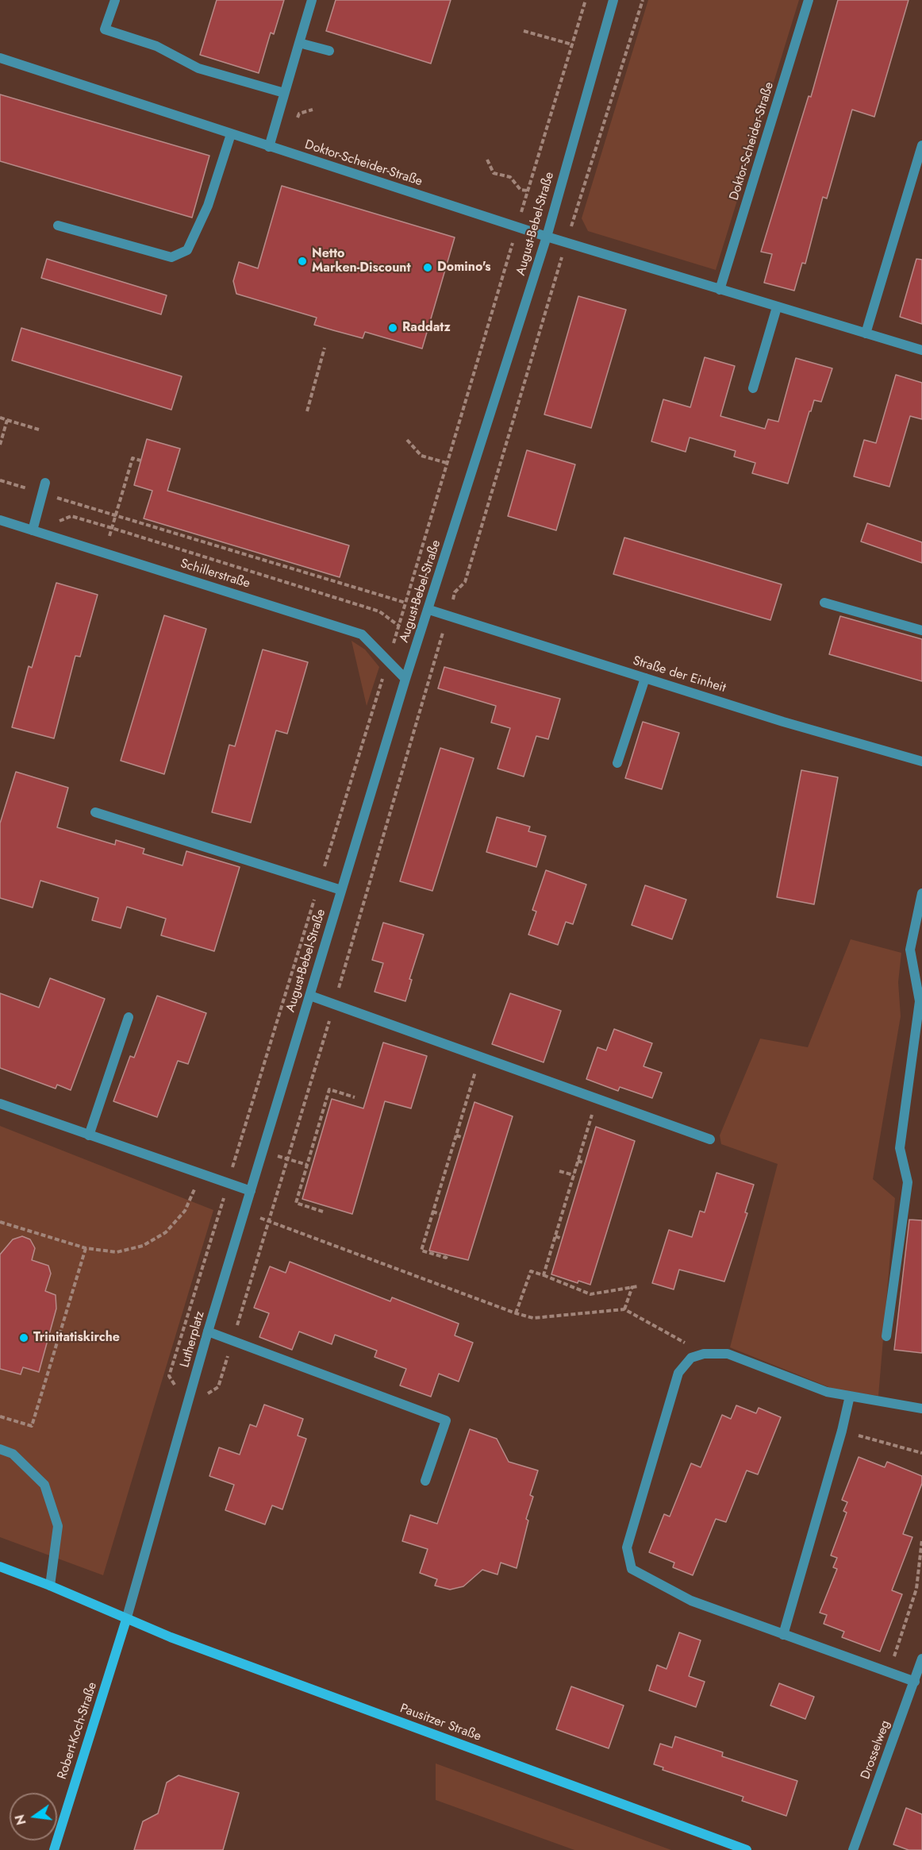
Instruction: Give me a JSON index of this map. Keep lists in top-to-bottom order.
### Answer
{
  "streets": {
    "street": [
      "Doktor-Scheider-Straße",
      "August-Bebel-Straße",
      "Schillerstraße",
      "Straße der Einheit",
      "Lutherplatz",
      "Pausitzer Straße",
      "Robert-Koch-Straße",
      "Drosselweg"
    ]
  },
  "crossings": [
    ["Doktor-Scheider-Straße", "August-Bebel-Straße"],
    ["August-Bebel-Straße", "Schillerstraße"],
    ["August-Bebel-Straße", "Straße der Einheit"],
    ["August-Bebel-Straße", "Lutherplatz"],
    ["Lutherplatz", "Pausitzer Straße"],
    ["Lutherplatz", "Robert-Koch-Straße"],
    ["Pausitzer Straße", "Robert-Koch-Straße"]
  ],
  "places": [
    "Netto Marken-Discount",
    "Domino's",
    "Raddatz",
    "Trinitatiskirche"
  ],
  "north": "left"
}
